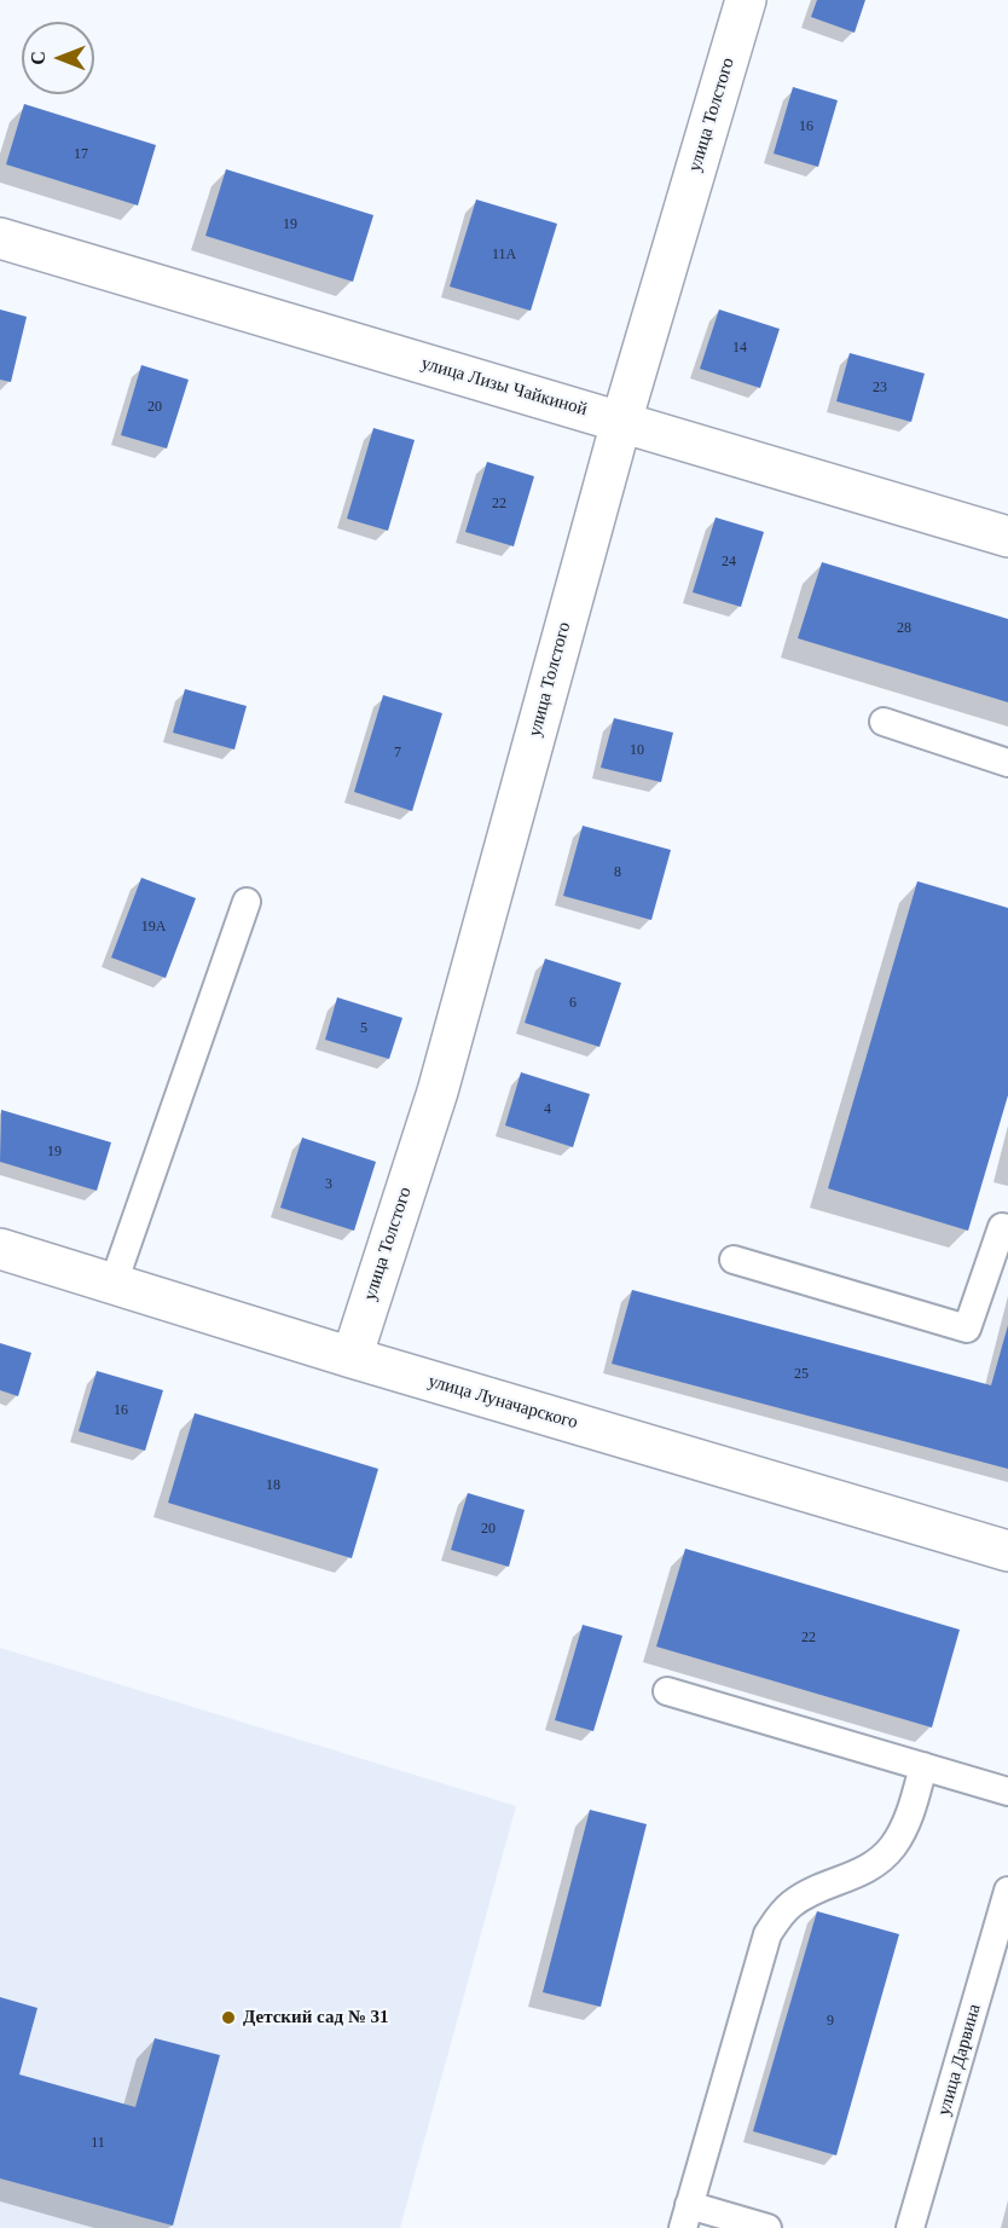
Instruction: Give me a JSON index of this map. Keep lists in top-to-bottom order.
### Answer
{
  "streets": {
    "street": ["улица Толстого", "улица Лизы Чайкиной", "улица Луначарского"],
    "lane": ["улица Дарвина"]
  },
  "crossings": [
    ["улица Толстого", "улица Лизы Чайкиной"],
    ["улица Толстого", "улица Луначарского"]
  ],
  "places": ["Детский сад № 31"],
  "house_numbers": [
    "16",
    "17",
    "19",
    "11А",
    "14",
    "23",
    "20",
    "22",
    "24",
    "28",
    "10",
    "7",
    "8",
    "19А",
    "6",
    "5",
    "4",
    "19",
    "3",
    "25",
    "16",
    "18",
    "20",
    "22",
    "9",
    "11"
  ],
  "north": "left"
}
